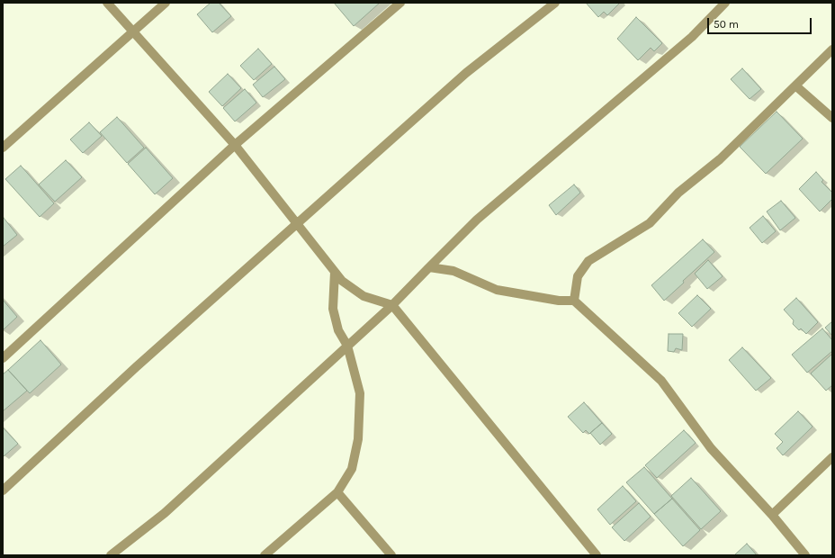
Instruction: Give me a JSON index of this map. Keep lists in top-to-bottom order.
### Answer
{
  "scale_bar": "50 m"
}
